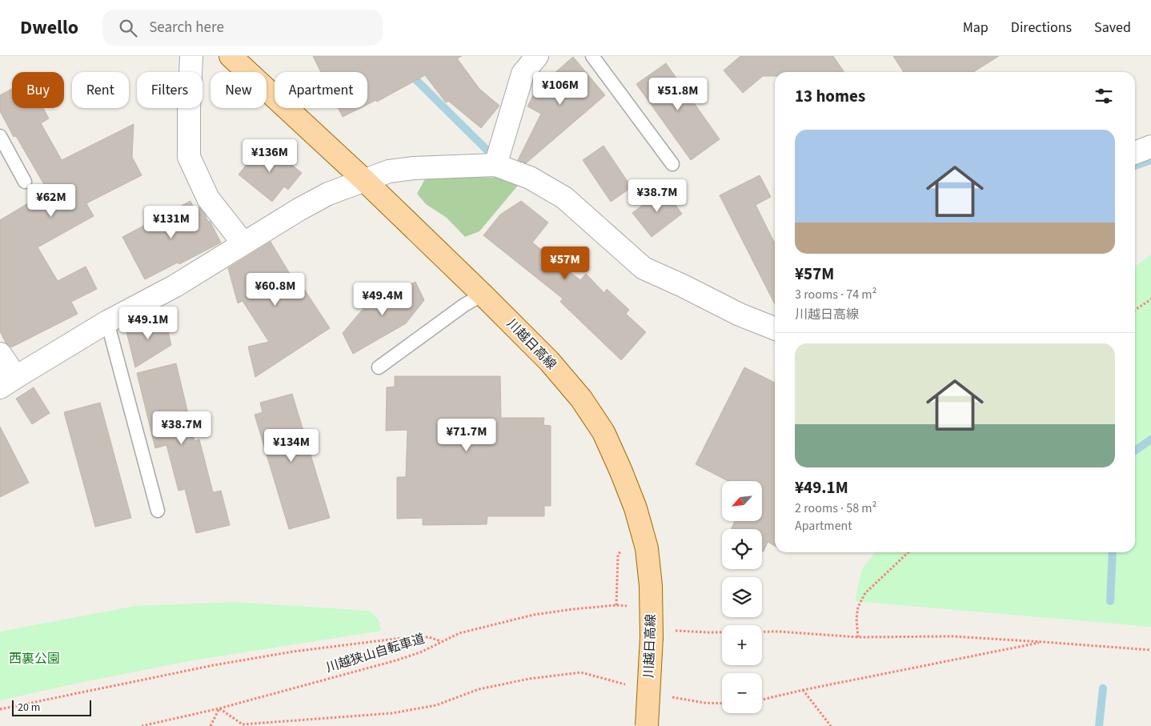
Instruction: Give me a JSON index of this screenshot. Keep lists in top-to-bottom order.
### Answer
{
  "streets": {
    "main road": ["川越日高線"],
    "path": ["川越狭山自転車道"]
  },
  "parks": ["西裏公園"],
  "scale_bar": "20 m",
  "north": "bottom left",
  "page": {
    "header": "Dwello",
    "search": "Search here",
    "nav": ["Map", "Directions", "Saved"],
    "price": [
      "¥106M",
      "¥51.8M",
      "¥136M",
      "¥38.7M",
      "¥62M",
      "¥131M",
      "¥57M",
      "¥60.8M",
      "¥49.4M",
      "¥49.1M",
      "¥38.7M",
      "¥71.7M",
      "¥134M"
    ],
    "chip": [
      "Buy",
      "Rent",
      "Filters",
      "New",
      "Apartment"
    ],
    "heading": "13 homes",
    "list": [
      {
        "name": "¥57M",
        "note": "3 rooms · 74 m² · 川越日高線"
      },
      {
        "name": "¥49.1M",
        "note": "2 rooms · 58 m² · Apartment"
      }
    ],
    "map_buttons": ["+", "−"],
    "scale": "20 m"
  }
}
